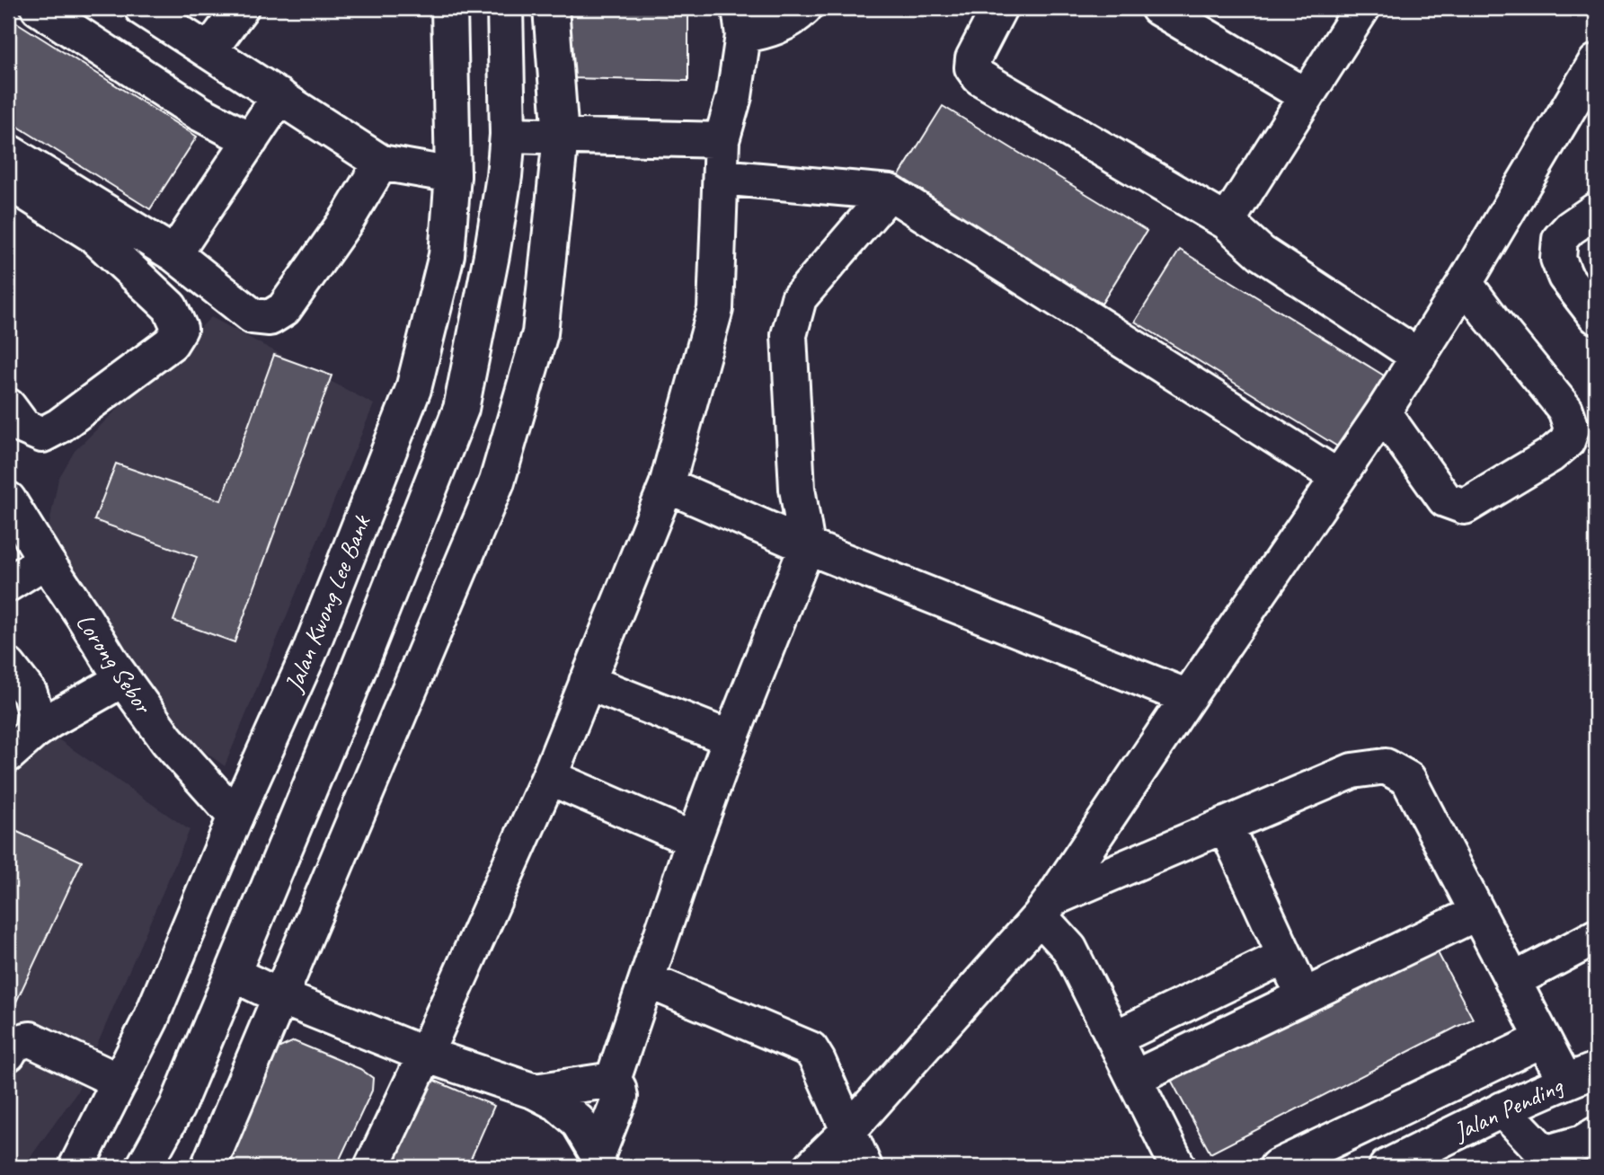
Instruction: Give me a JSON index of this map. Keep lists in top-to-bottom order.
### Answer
{
  "streets": {
    "street": ["Jalan Kwong Lee Bank", "Lorong Sebor", "Jalan Pending"]
  },
  "crossings": [
    ["Jalan Kwong Lee Bank", "Lorong Sebor"]
  ]
}
